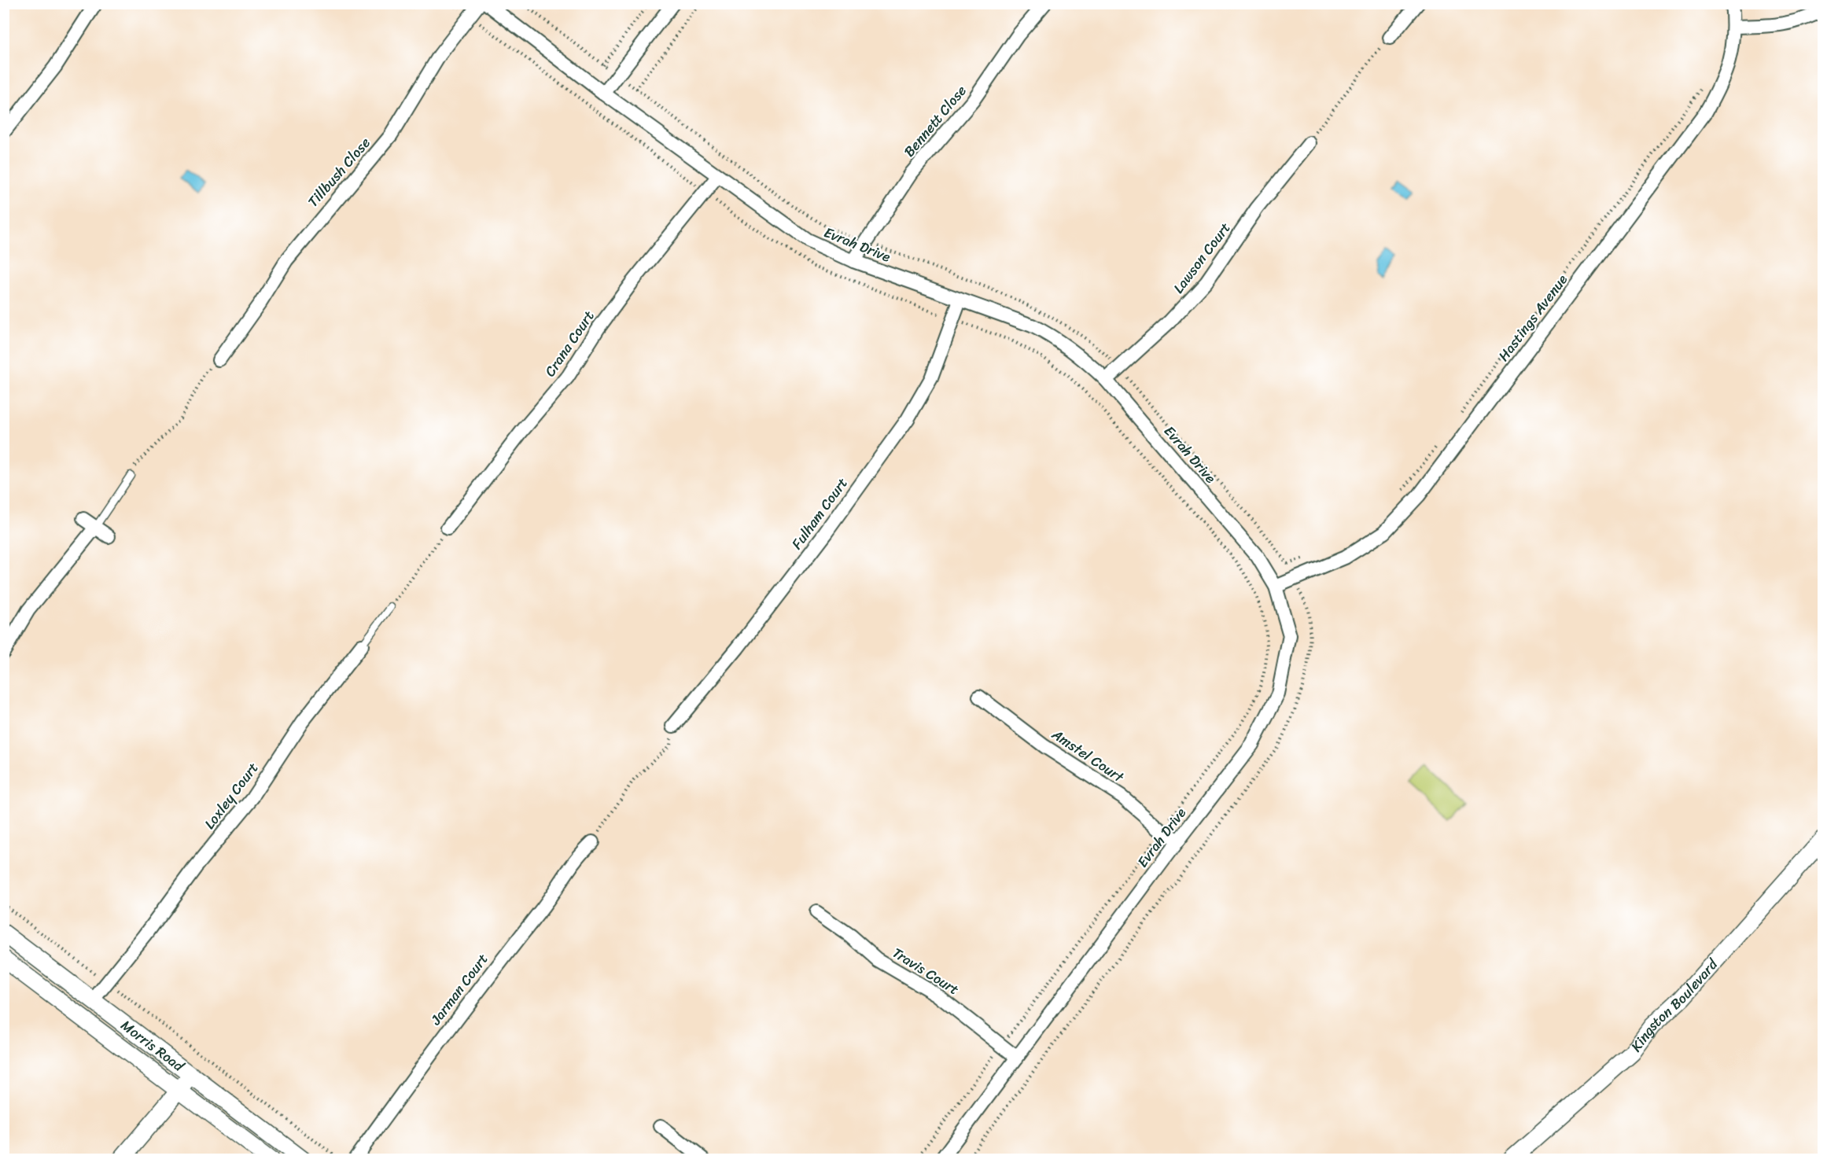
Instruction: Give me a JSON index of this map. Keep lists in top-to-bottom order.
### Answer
{
  "streets": {
    "street": [
      "Bennett Close",
      "Tillbush Close",
      "Evrah Drive",
      "Lawson Court",
      "Hastings Avenue",
      "Crana Court",
      "Fulham Court",
      "Amstel Court",
      "Loxley Court",
      "Travis Court",
      "Jarman Court",
      "Kingston Boulevard",
      "Morris Road"
    ]
  },
  "crossings": [
    ["Bennett Close", "Evrah Drive"],
    ["Evrah Drive", "Lawson Court"],
    ["Evrah Drive", "Hastings Avenue"],
    ["Evrah Drive", "Crana Court"],
    ["Evrah Drive", "Fulham Court"],
    ["Evrah Drive", "Amstel Court"],
    ["Evrah Drive", "Travis Court"],
    ["Loxley Court", "Morris Road"]
  ]
}
